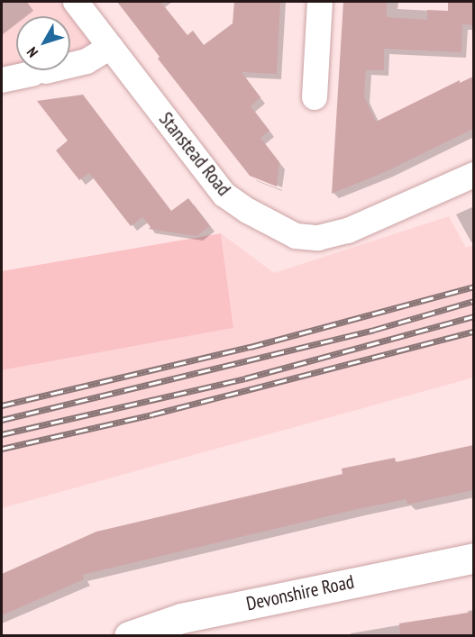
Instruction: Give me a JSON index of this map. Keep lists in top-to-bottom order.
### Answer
{
  "streets": {
    "street": ["Stanstead Road", "Devonshire Road"]
  },
  "north": "bottom left"
}
